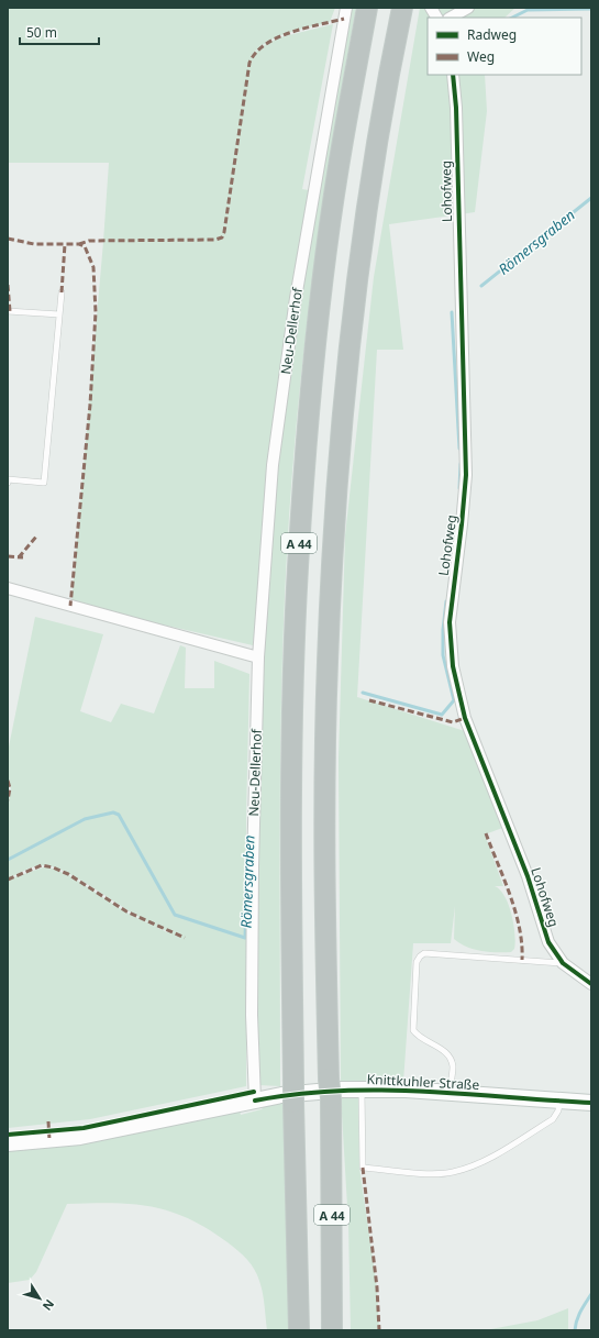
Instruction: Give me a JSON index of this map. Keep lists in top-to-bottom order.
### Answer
{
  "streets": {
    "highway": ["A 44"],
    "street": ["Lohofweg", "Neu-Dellerhof", "Knittkuhler Straße"]
  },
  "crossings": [
    ["Neu-Dellerhof", "Knittkuhler Straße"]
  ],
  "water": ["Römersgraben"],
  "legend": ["Radweg", "Weg"],
  "scale_bar": "50 m",
  "north": "bottom right"
}
